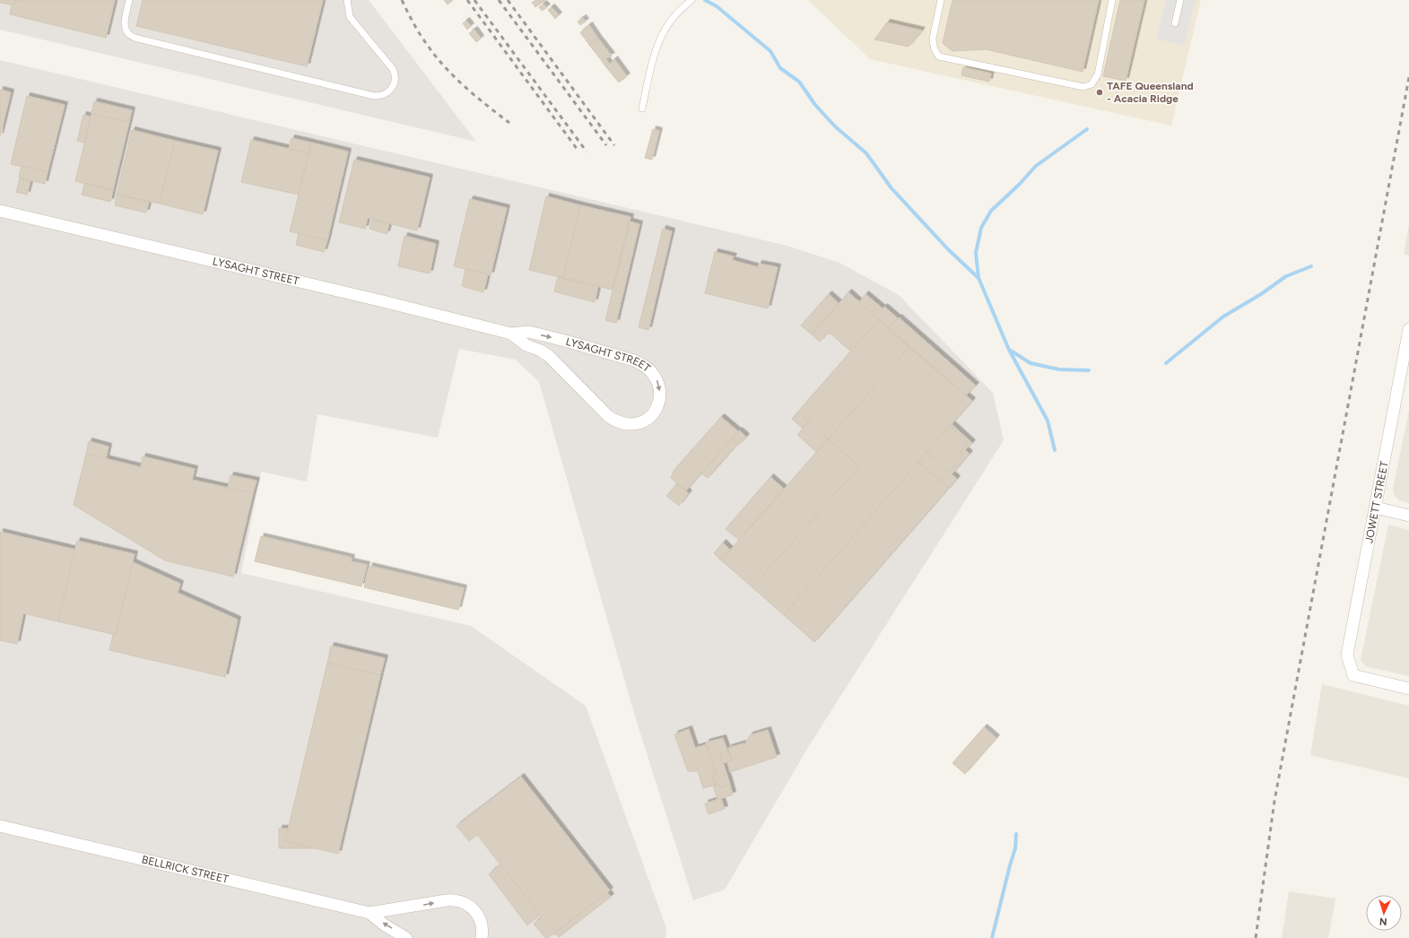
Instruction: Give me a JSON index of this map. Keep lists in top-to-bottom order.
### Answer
{
  "streets": {
    "street": ["LYSAGHT STREET", "JOWETT STREET", "BELLRICK STREET"]
  },
  "places": ["TAFE Queensland - Acacia Ridge"],
  "north": "bottom"
}
